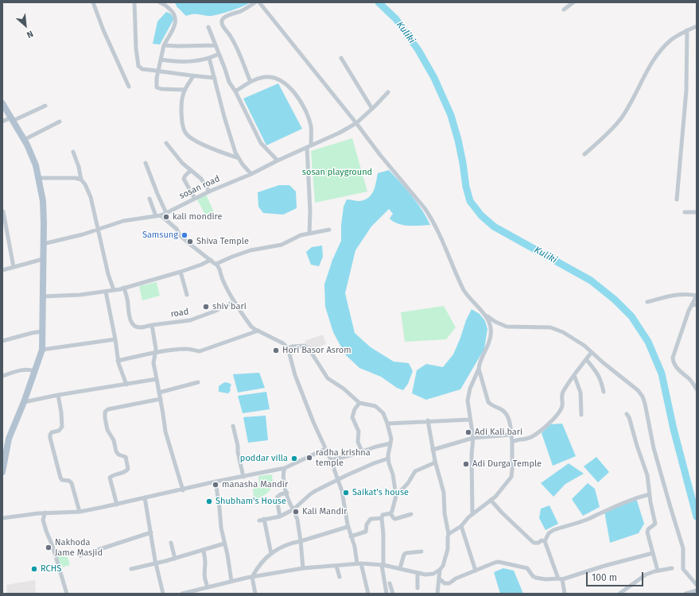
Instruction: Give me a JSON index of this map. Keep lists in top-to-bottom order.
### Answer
{
  "streets": {
    "street": ["sosan road", "road"]
  },
  "water": ["Kuliki"],
  "parks": ["sosan playground"],
  "places": [
    "kali mondire",
    "Samsung",
    "Shiva Temple",
    "shiv bari",
    "Hori Basor Asrom",
    "Adi Kali bari",
    "radha krishna temple",
    "poddar villa",
    "Adi Durga Temple",
    "manasha Mandir",
    "Saikat's house",
    "Shubham's House",
    "Kali Mandir",
    "Nakhoda Jame Masjid",
    "RCHS"
  ],
  "scale_bar": "100 m",
  "north": "bottom right"
}
